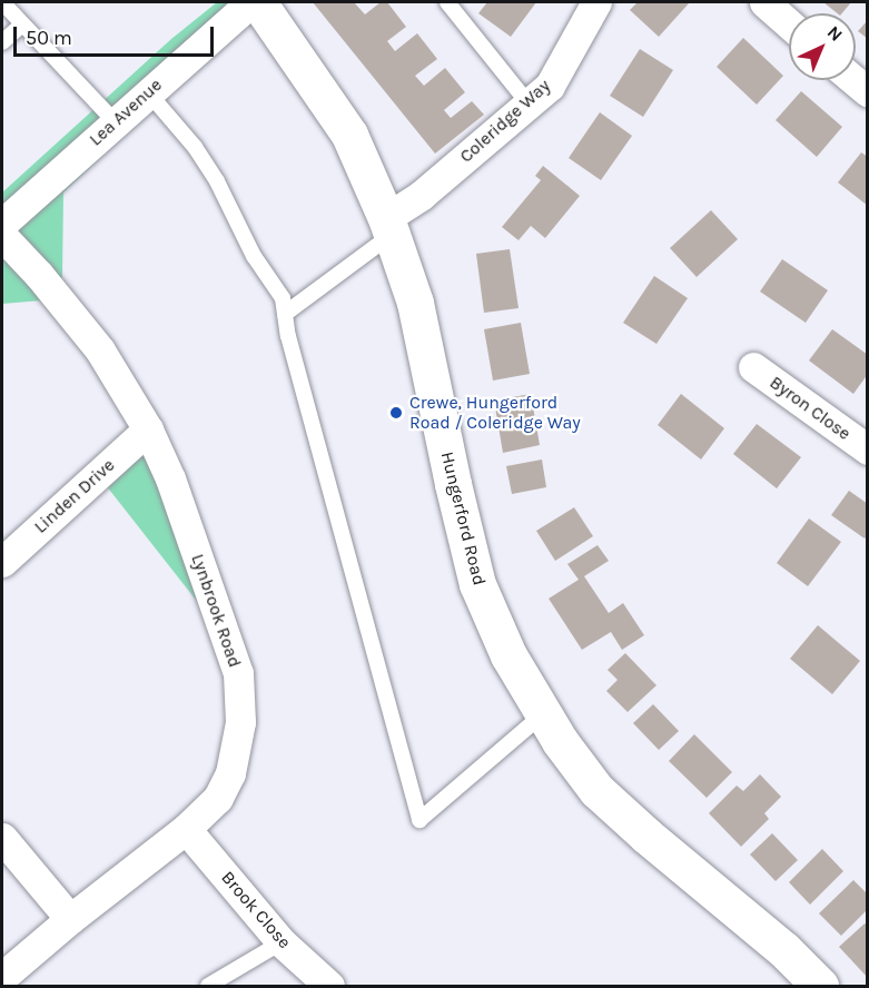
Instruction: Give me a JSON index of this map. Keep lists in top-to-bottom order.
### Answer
{
  "streets": {
    "street": [
      "Lea Avenue",
      "Coleridge Way",
      "Byron Close",
      "Linden Drive",
      "Hungerford Road",
      "Lynbrook Road",
      "Brook Close"
    ]
  },
  "crossings": [
    ["Coleridge Way", "Hungerford Road"],
    ["Linden Drive", "Lynbrook Road"],
    ["Lynbrook Road", "Brook Close"]
  ],
  "places": ["Crewe, Hungerford Road / Coleridge Way"],
  "scale_bar": "50 m",
  "north": "top right"
}
